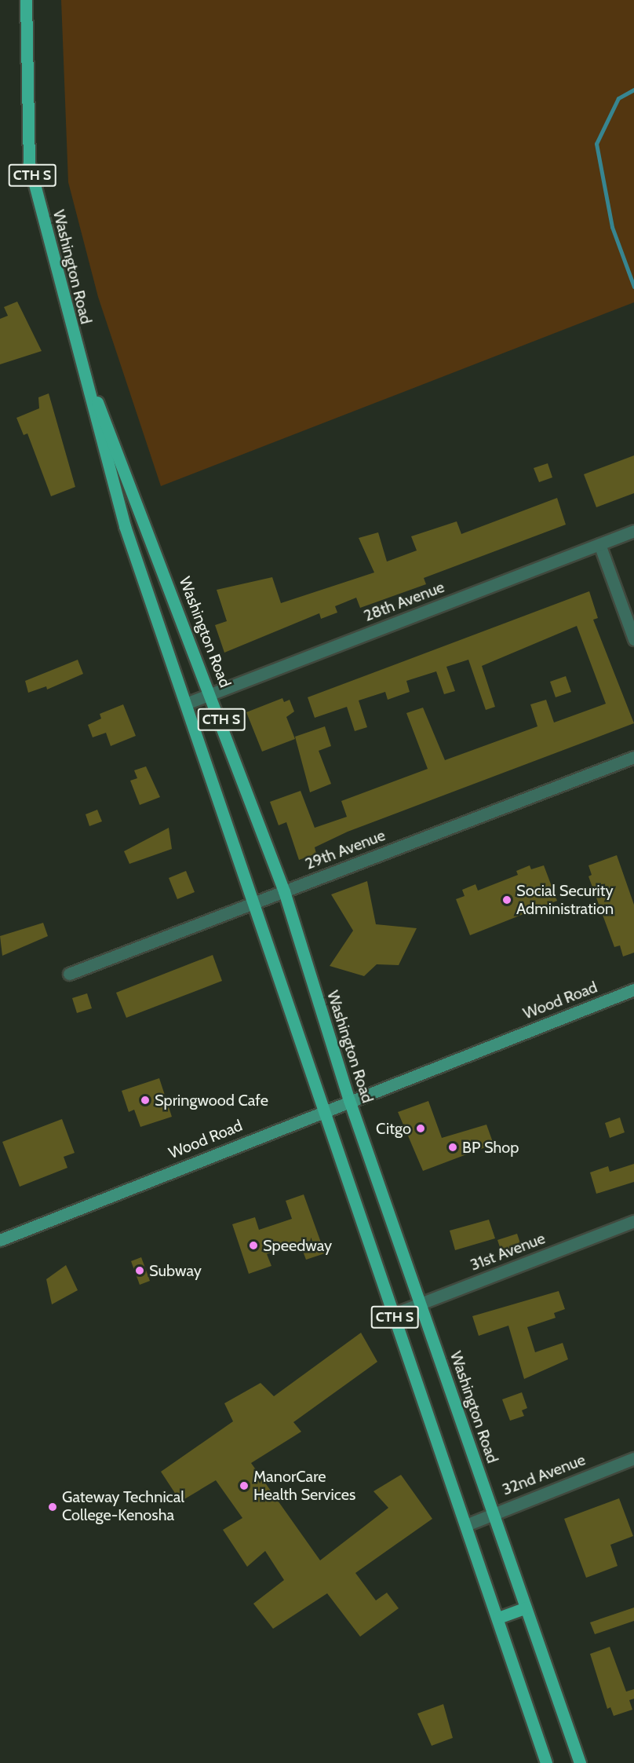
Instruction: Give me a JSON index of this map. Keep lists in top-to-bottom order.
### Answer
{
  "streets": {
    "main road": ["CTH S", "Washington Road"],
    "street": [
      "28th Avenue",
      "29th Avenue",
      "Wood Road",
      "31st Avenue",
      "32nd Avenue"
    ]
  },
  "crossings": [
    ["Washington Road", "28th Avenue"],
    ["Washington Road", "29th Avenue"],
    ["Washington Road", "Wood Road"],
    ["Washington Road", "31st Avenue"],
    ["Washington Road", "32nd Avenue"]
  ],
  "places": [
    "Social Security Administration",
    "Springwood Cafe",
    "Citgo",
    "BP Shop",
    "Speedway",
    "Subway",
    "ManorCare Health Services",
    "Gateway Technical College-Kenosha"
  ]
}
